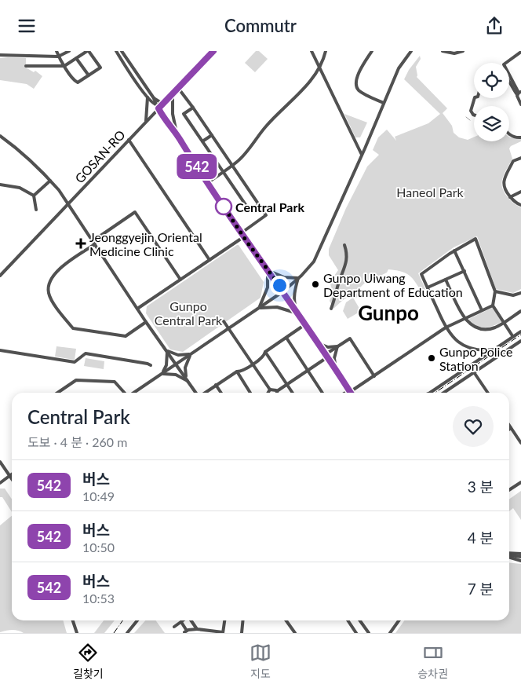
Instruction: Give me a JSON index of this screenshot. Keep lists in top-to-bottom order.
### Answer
{
  "streets": {
    "street": ["GOSAN-RO"]
  },
  "districts": ["Gunpo"],
  "parks": ["Haneol Park", "Gunpo Central Park"],
  "places": {
    "other": ["Central Park", "Gunpo Uiwang Department of Education", "Gunpo Police Station"],
    "health": ["Jeonggyejin Oriental Medicine Clinic"]
  },
  "lines": ["bus line 542"],
  "page": {
    "header": "Commutr",
    "on_map": "542",
    "heading": ["Central Park", "도보 · 4 분 · 260 m"],
    "list": [
      {
        "mark": "542",
        "name": "버스",
        "note": "10:49",
        "value": "3 분"
      },
      {
        "mark": "542",
        "name": "버스",
        "note": "10:50",
        "value": "4 분"
      },
      {
        "mark": "542",
        "name": "버스",
        "note": "10:53",
        "value": "7 분"
      }
    ],
    "tabs": ["길찾기", "지도", "승차권"]
  }
}
